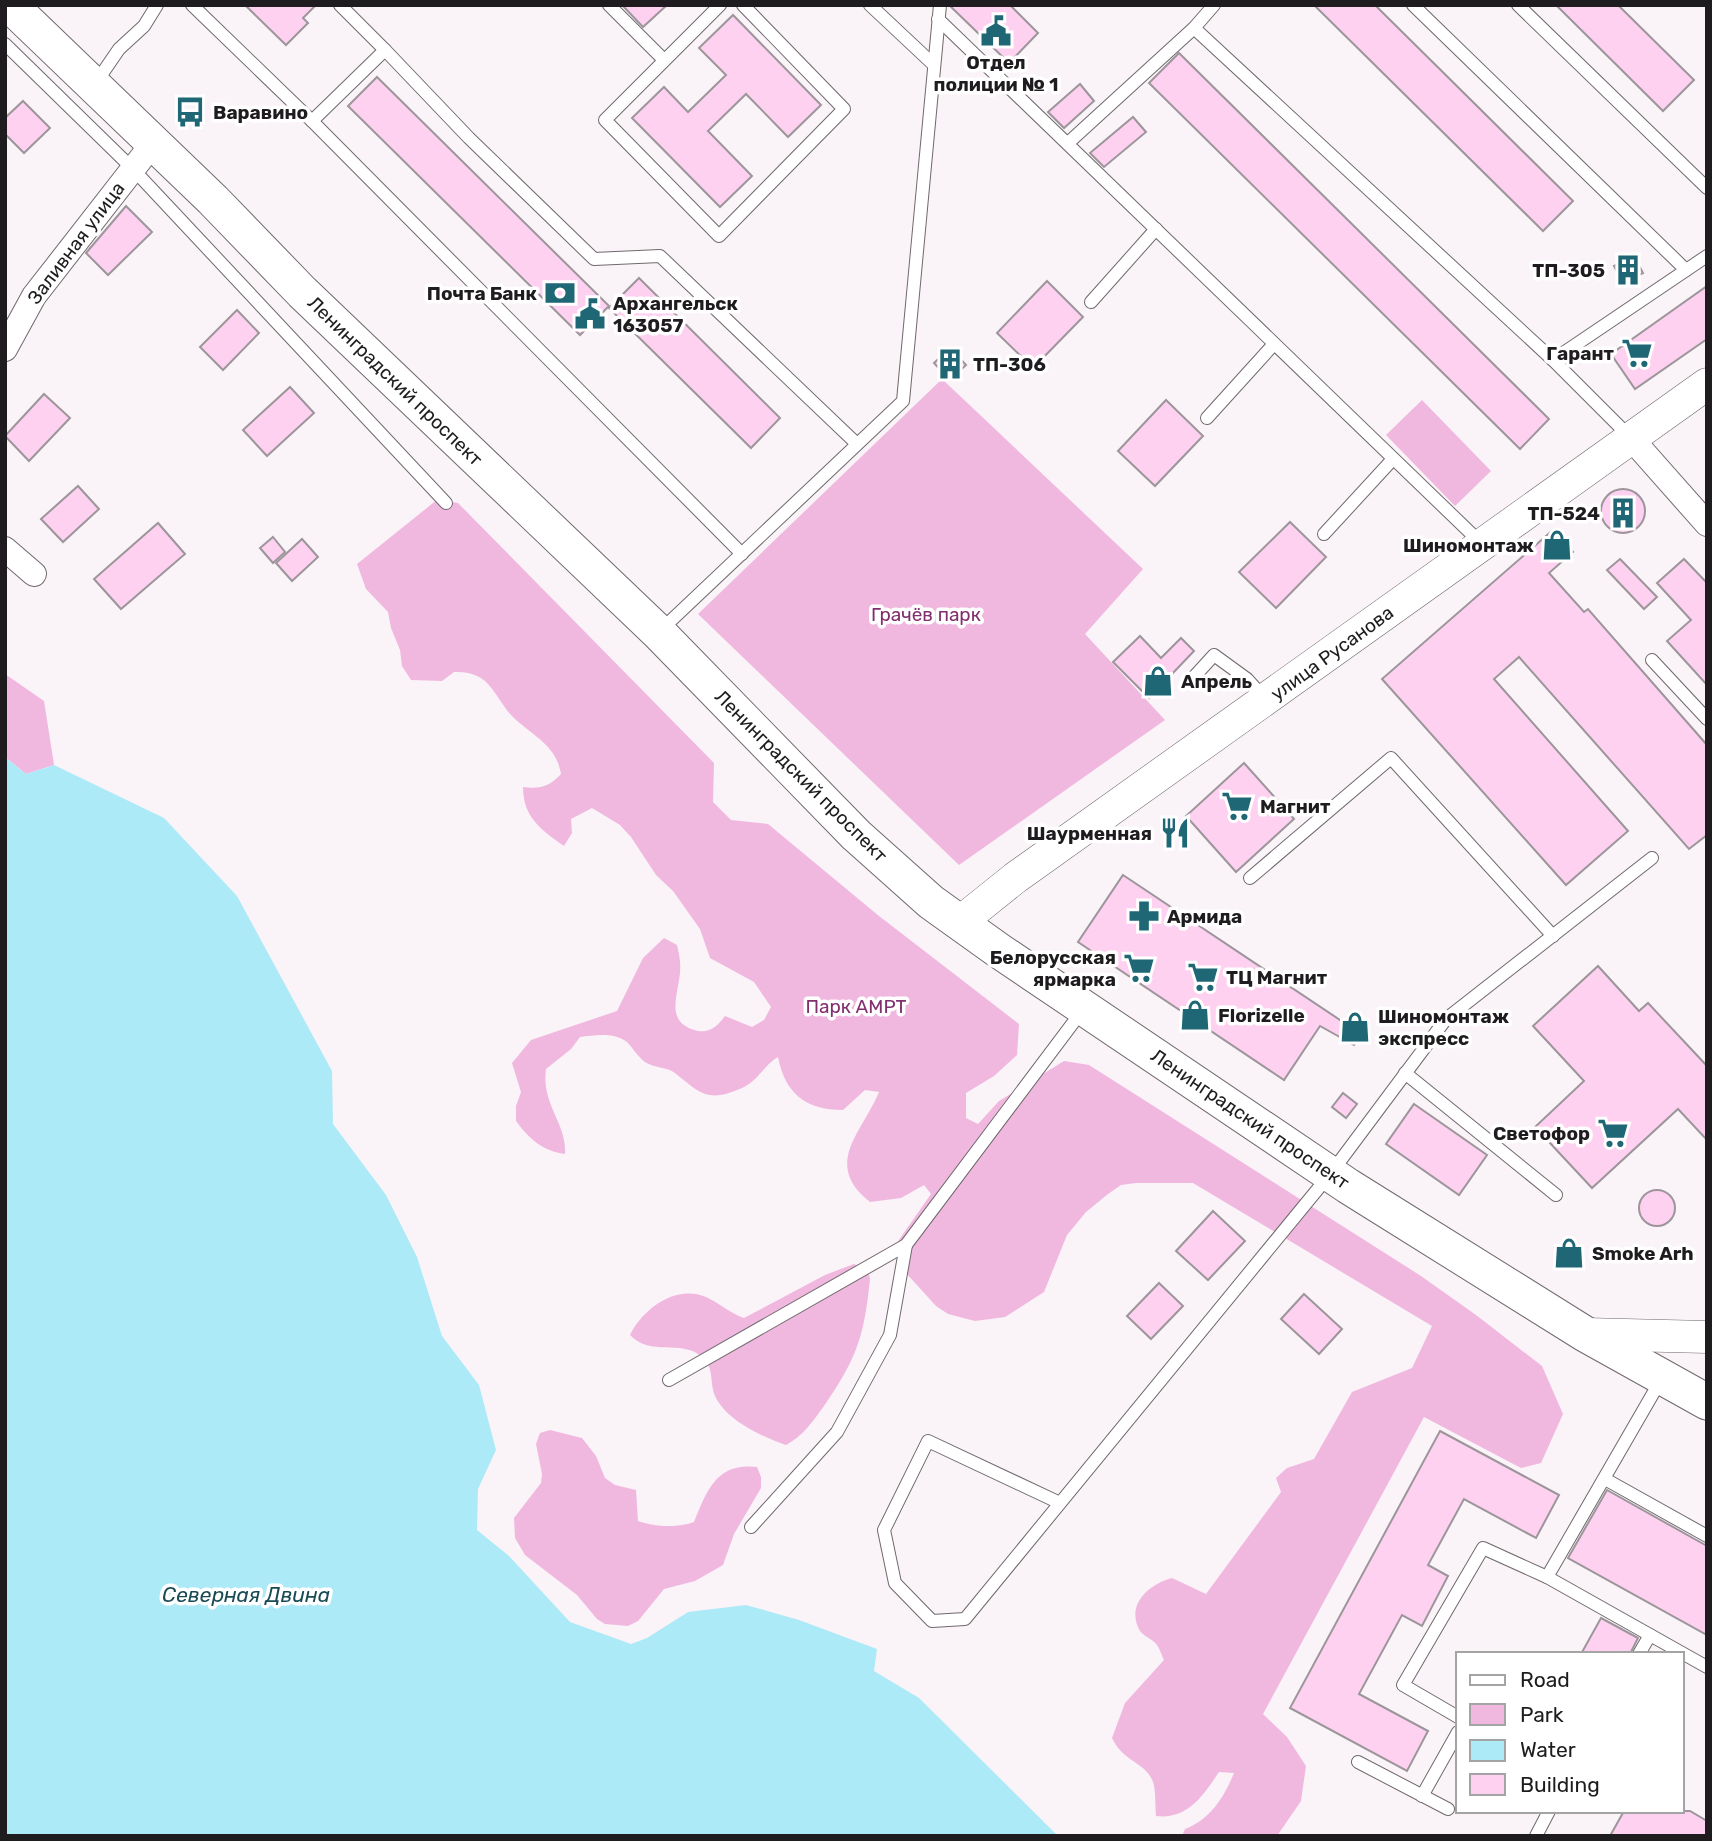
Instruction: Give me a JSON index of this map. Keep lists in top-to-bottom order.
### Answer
{
  "streets": {
    "main road": ["Ленинградский проспект"],
    "street": ["Заливная улица", "улица Русанова"]
  },
  "crossings": [
    ["Заливная улица", "Ленинградский проспект"],
    ["Ленинградский проспект", "улица Русанова"]
  ],
  "water": ["Северная Двина"],
  "parks": ["Грачёв парк", "Парк АМРТ"],
  "places": {
    "public building": ["Отдел полиции № 1", "Архангельск 163057"],
    "bus stop": ["Варавино"],
    "building": ["ТП-305", "ТП-306", "ТП-524"],
    "bank": ["Почта Банк"],
    "supermarket": [
      "Гарант",
      "Магнит",
      "Белорусская ярмарка",
      "ТЦ Магнит",
      "Светофор"
    ],
    "shop": [
      "Шиномонтаж",
      "Апрель",
      "Florizelle",
      "Шиномонтаж экспресс",
      "Smoke Arh"
    ],
    "restaurant": ["Шаурменная"],
    "pharmacy": ["Армида"]
  },
  "legend": [
    "Road",
    "Park",
    "Water",
    "Building"
  ]
}
